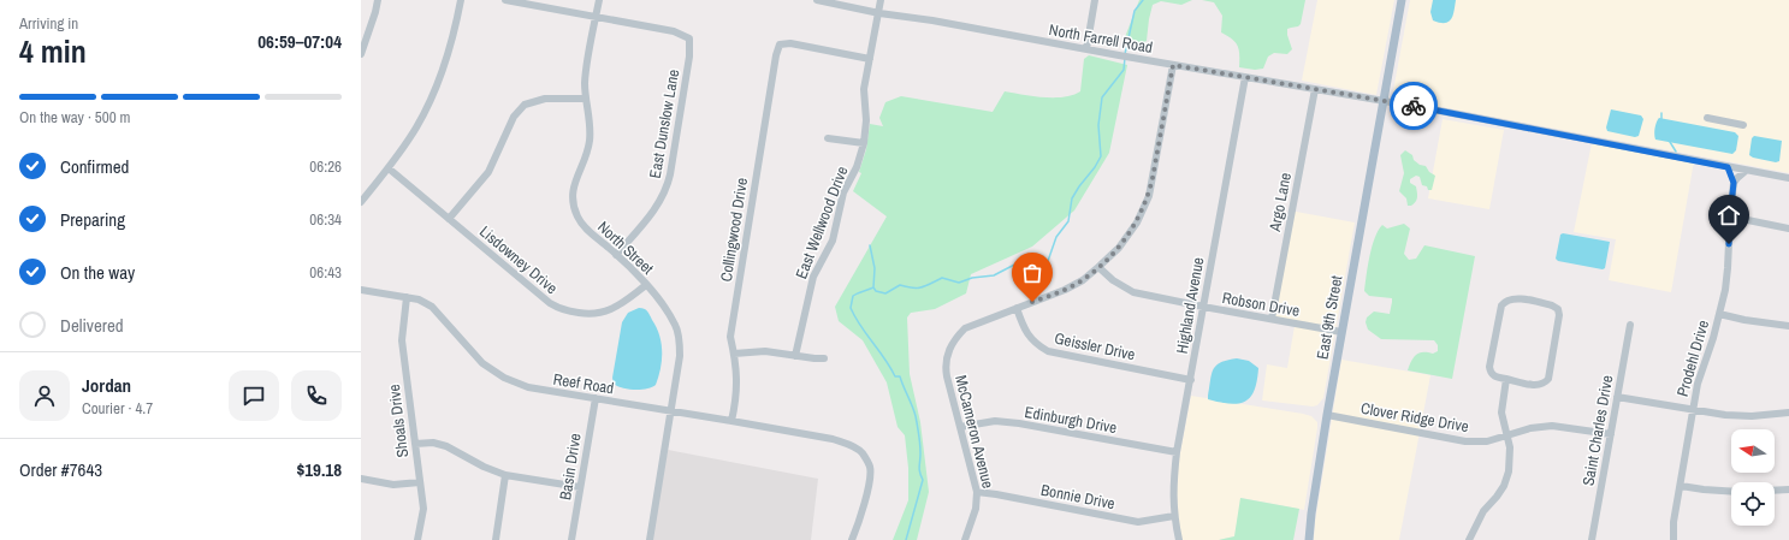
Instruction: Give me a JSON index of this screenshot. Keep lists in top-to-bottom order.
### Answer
{
  "streets": {
    "main road": ["East 9th Street"],
    "street": [
      "North Farrell Road",
      "East Dunslow Lane",
      "Argo Lane",
      "East Wellwood Drive",
      "Collingwood Drive",
      "North Street",
      "Lisdowney Drive",
      "Robson Drive",
      "Highland Avenue",
      "Geissler Drive",
      "Prodehl Drive",
      "Reef Road",
      "Clover Ridge Drive",
      "Edinburgh Drive",
      "Shoals Drive",
      "Saint Charles Drive",
      "McCameron Avenue",
      "Basin Drive",
      "Bonnie Drive"
    ]
  },
  "crossings": [
    ["North Farrell Road", "Argo Lane"],
    ["North Farrell Road", "East Wellwood Drive"],
    ["North Farrell Road", "Highland Avenue"],
    ["North Farrell Road", "East 9th Street"],
    ["North Farrell Road", "Prodehl Drive"],
    ["North Farrell Road", "McCameron Avenue"],
    ["East Dunslow Lane", "North Street"],
    ["Argo Lane", "Robson Drive"],
    ["East Wellwood Drive", "Collingwood Drive"],
    ["Collingwood Drive", "Reef Road"],
    ["North Street", "Lisdowney Drive"],
    ["North Street", "Reef Road"],
    ["Robson Drive", "Highland Avenue"],
    ["Robson Drive", "East 9th Street"],
    ["Robson Drive", "McCameron Avenue"],
    ["Highland Avenue", "Geissler Drive"],
    ["Highland Avenue", "Edinburgh Drive"],
    ["Highland Avenue", "Bonnie Drive"],
    ["East 9th Street", "Clover Ridge Drive"],
    ["Geissler Drive", "McCameron Avenue"],
    ["Reef Road", "Shoals Drive"],
    ["Reef Road", "Basin Drive"],
    ["Clover Ridge Drive", "Saint Charles Drive"],
    ["Edinburgh Drive", "McCameron Avenue"],
    ["McCameron Avenue", "Bonnie Drive"]
  ],
  "north": "left",
  "page": {
    "heading": ["4 min", "Arriving in", "06:59–07:04"],
    "panel": [
      "Jordan",
      "Courier · 4.7",
      "Order #7643",
      "$19.18"
    ],
    "bar": "On the way · 500 m",
    "list": [
      ["Confirmed", "06:26"],
      ["Preparing", "06:34"],
      ["On the way", "06:43"],
      "Delivered"
    ]
  }
}
